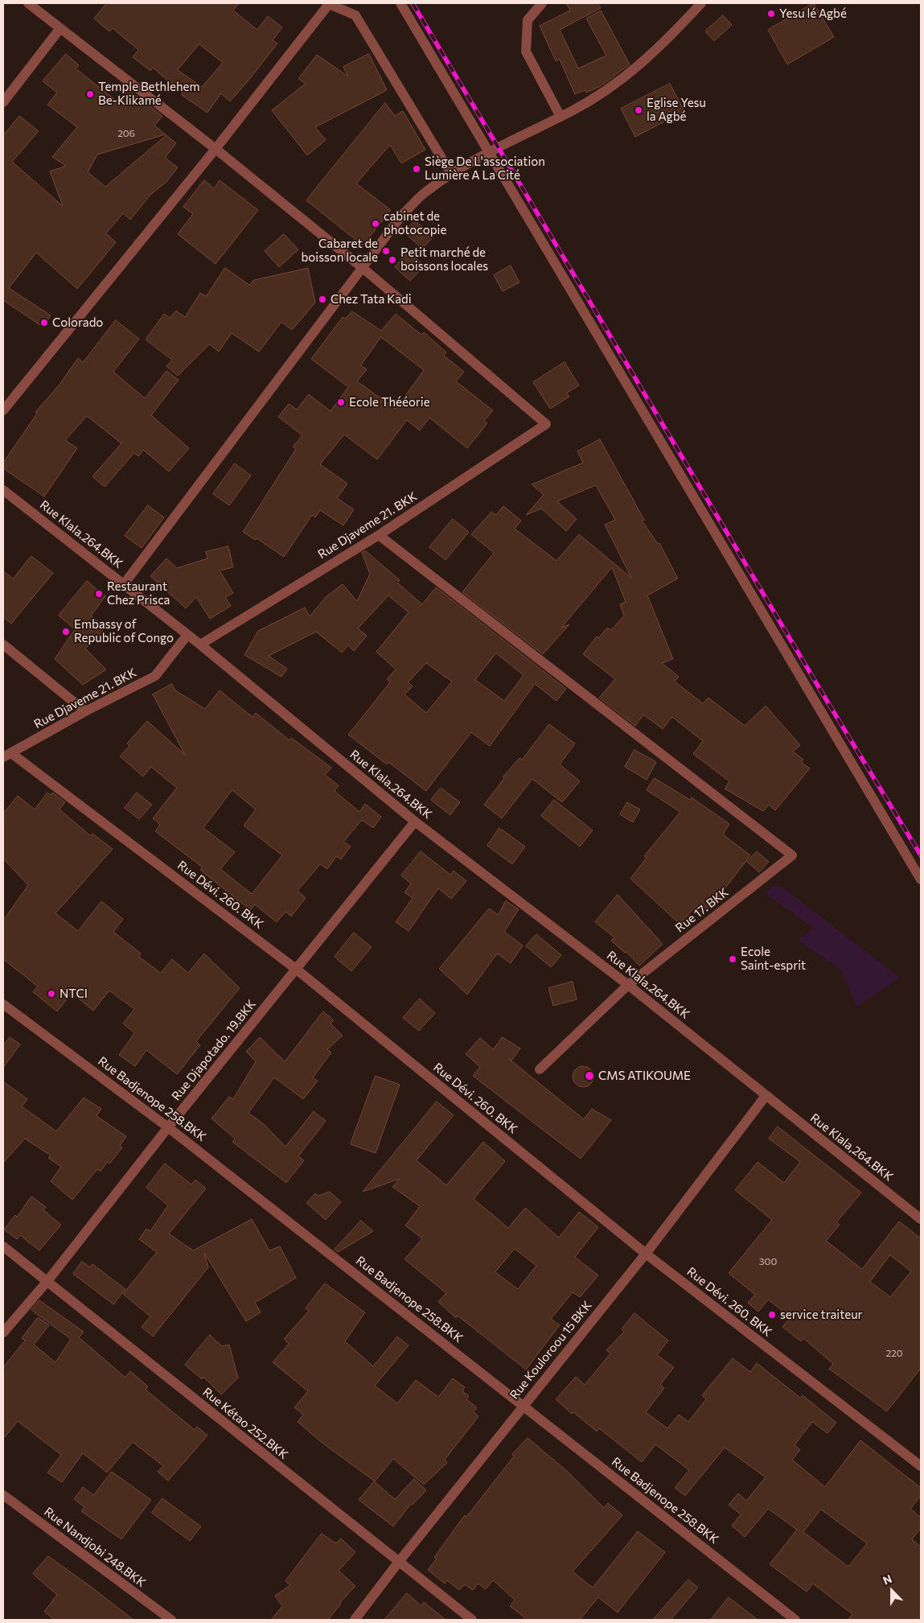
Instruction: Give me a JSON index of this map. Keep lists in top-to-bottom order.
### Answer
{
  "streets": {
    "street": [
      "Rue Djaveme 21. BKK",
      "Rue Klala.264.BKK",
      "Rue Dévi. 260. BKK",
      "Rue 17. BKK",
      "Rue Djapotado. 19.BKK",
      "Rue Badjenope 258.BKK",
      "Rue Klala,264.BKK",
      "Rue Kouloroou 15 BKK",
      "Rue Kétao 252.BKK",
      "Rue Nandjobi 248.BKK"
    ]
  },
  "crossings": [
    ["Rue Djaveme 21. BKK", "Rue Klala.264.BKK"],
    ["Rue Djaveme 21. BKK", "Rue Dévi. 260. BKK"],
    ["Rue Djaveme 21. BKK", "Rue 17. BKK"],
    ["Rue Klala.264.BKK", "Rue 17. BKK"],
    ["Rue Klala.264.BKK", "Rue Djapotado. 19.BKK"],
    ["Rue Klala.264.BKK", "Rue Klala,264.BKK"],
    ["Rue Klala.264.BKK", "Rue Kouloroou 15 BKK"],
    ["Rue Dévi. 260. BKK", "Rue Djapotado. 19.BKK"],
    ["Rue Dévi. 260. BKK", "Rue Kouloroou 15 BKK"],
    ["Rue Djapotado. 19.BKK", "Rue Badjenope 258.BKK"],
    ["Rue Djapotado. 19.BKK", "Rue Kétao 252.BKK"],
    ["Rue Badjenope 258.BKK", "Rue Kouloroou 15 BKK"],
    ["Rue Klala,264.BKK", "Rue Kouloroou 15 BKK"],
    ["Rue Kouloroou 15 BKK", "Rue Kétao 252.BKK"]
  ],
  "places": [
    "Yesu lé Agbé",
    "Temple Bethlehem Be-Klikamé",
    "Eglise Yesu la Agbé",
    "Siège De L'association Lumière A La Cité",
    "cabinet de photocopie",
    "Cabaret de boisson locale",
    "Petit marché de boissons locales",
    "Chez Tata Kadi",
    "Colorado",
    "Ecole Thééorie",
    "Restaurant Chez Prisca",
    "Embassy of Republic of Congo",
    "Ecole Saint-esprit",
    "NTCI",
    "CMS ATIKOUME",
    "service traiteur"
  ],
  "house_numbers": ["206", "300", "220"],
  "north": "top"
}
